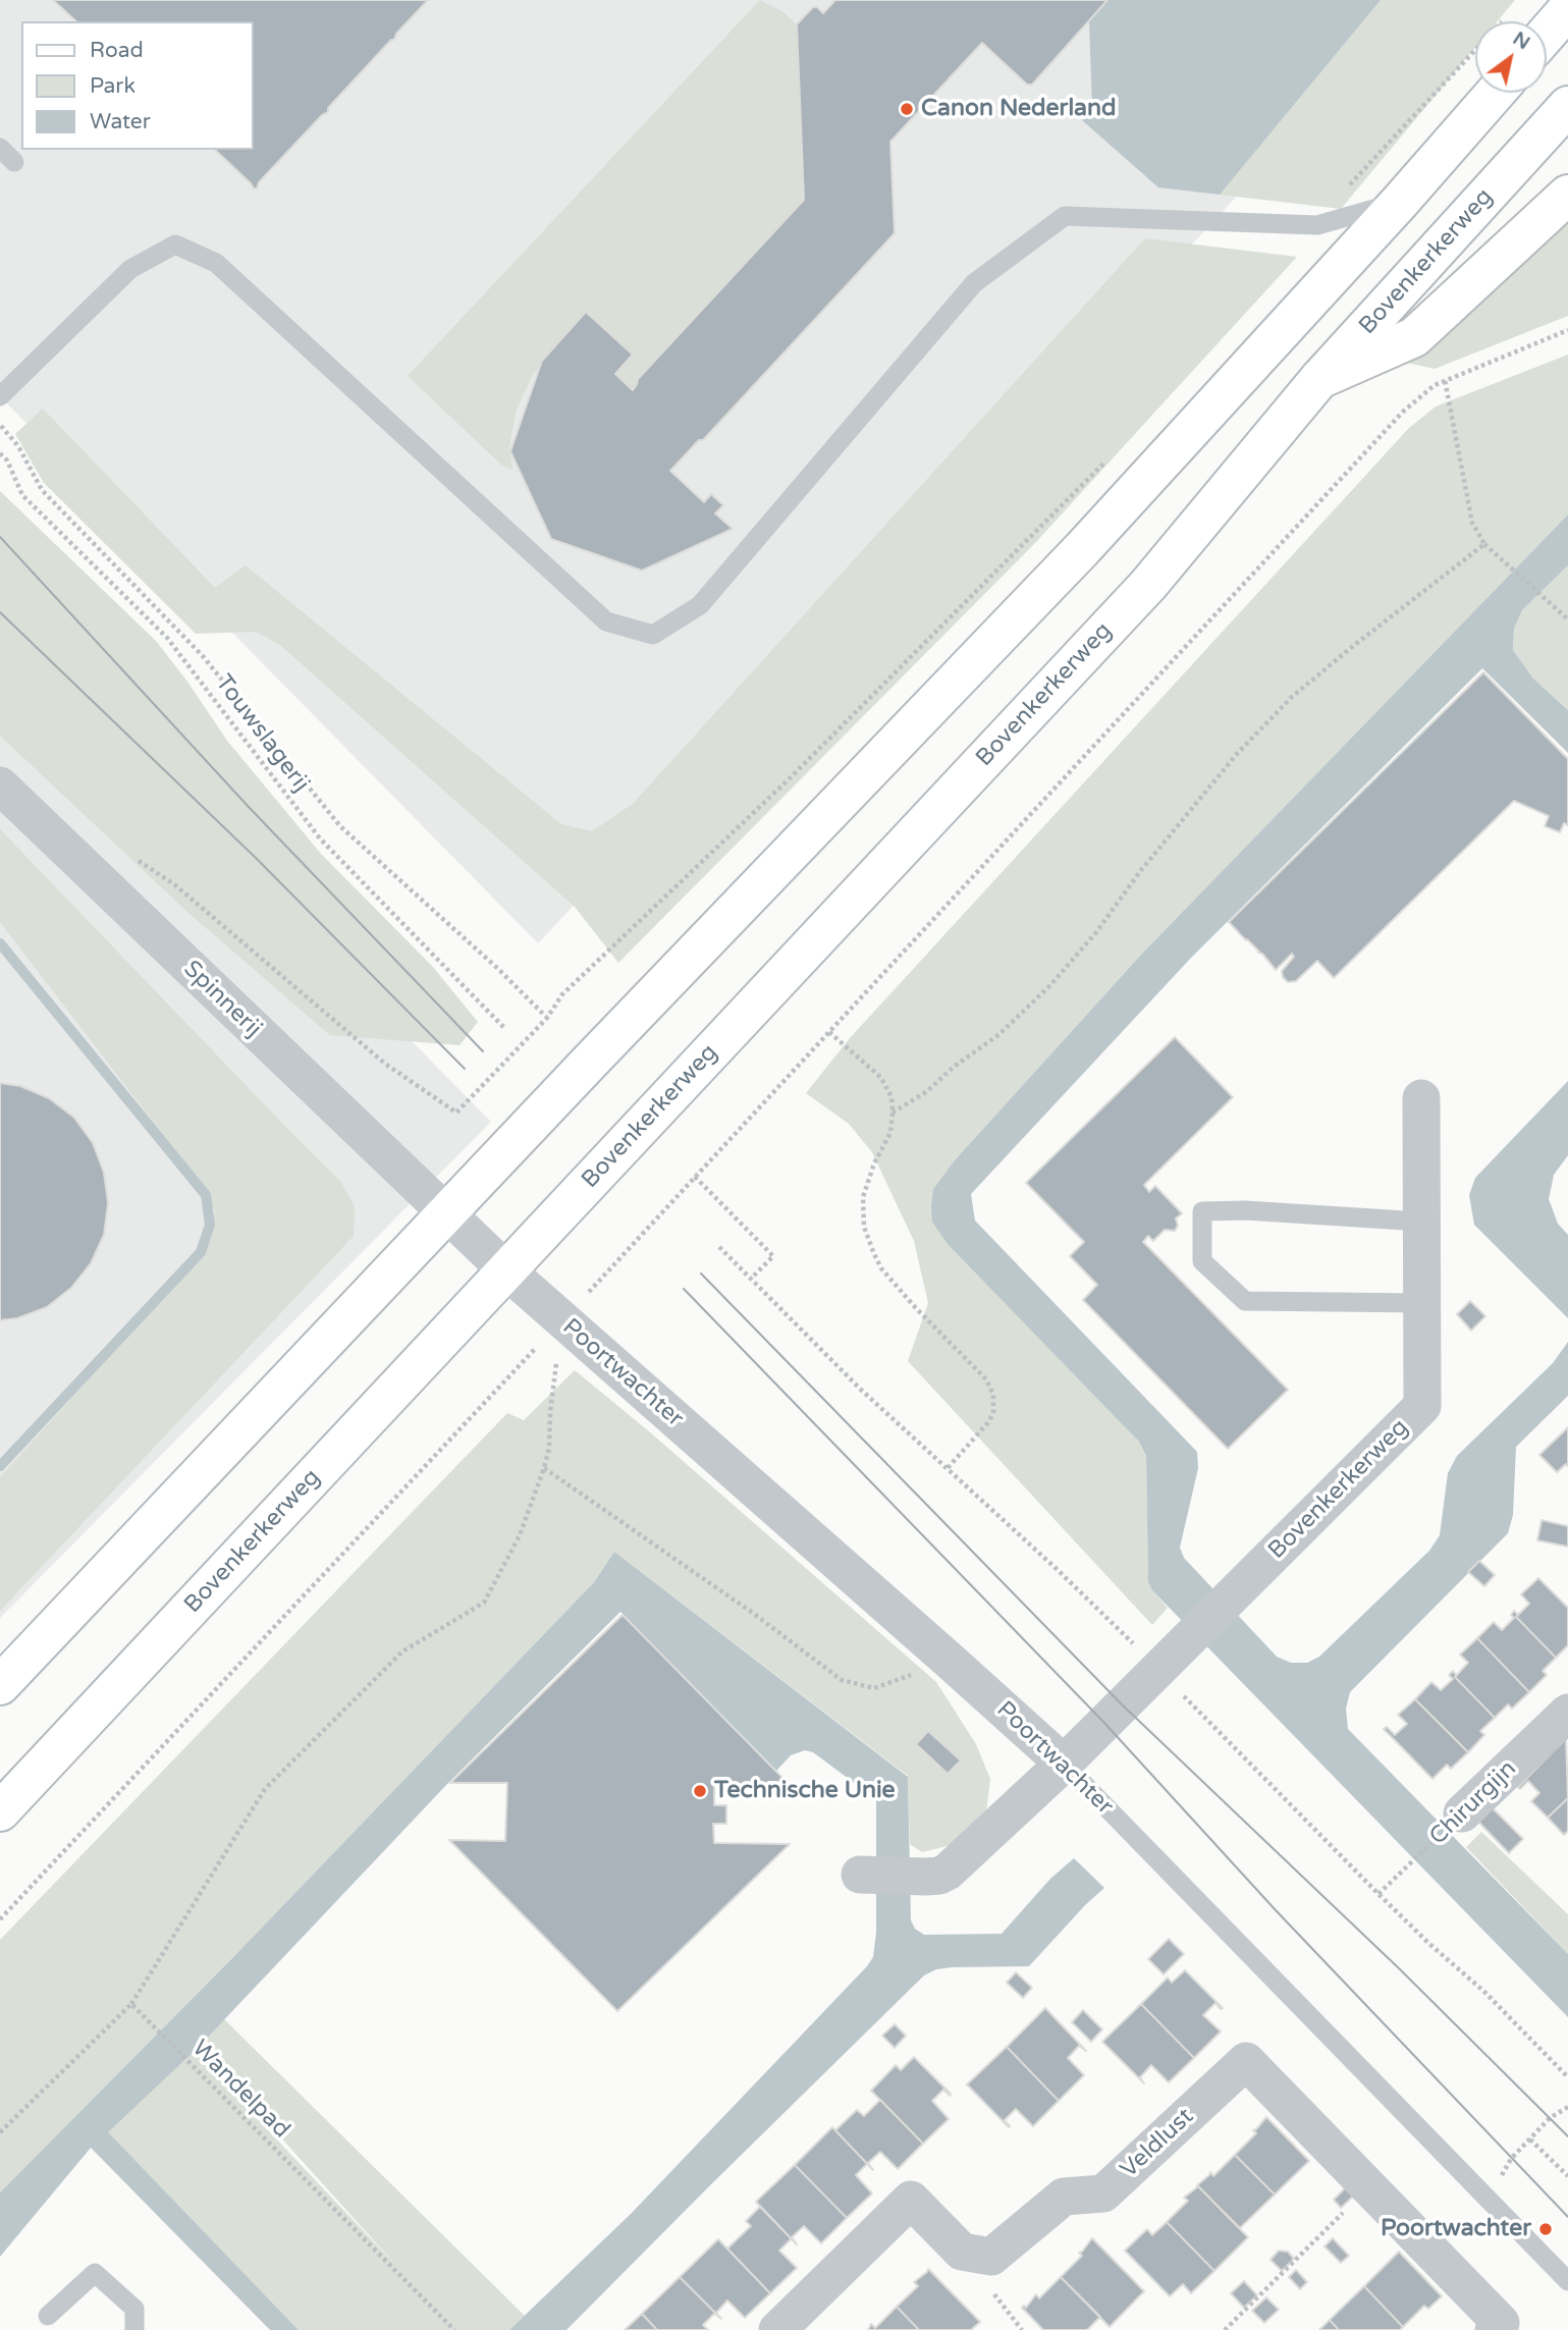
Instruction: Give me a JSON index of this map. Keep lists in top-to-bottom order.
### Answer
{
  "streets": {
    "main road": ["Bovenkerkerweg"],
    "street": [
      "Spinnerij",
      "Poortwachter",
      "Chirurgijn",
      "Veldlust"
    ],
    "path": ["Touwslagerij", "Wandelpad"]
  },
  "crossings": [
    ["Bovenkerkerweg", "Poortwachter"]
  ],
  "places": ["Canon Nederland", "Technische Unie", "Poortwachter"],
  "legend": ["Road", "Park", "Water"],
  "north": "top right"
}
